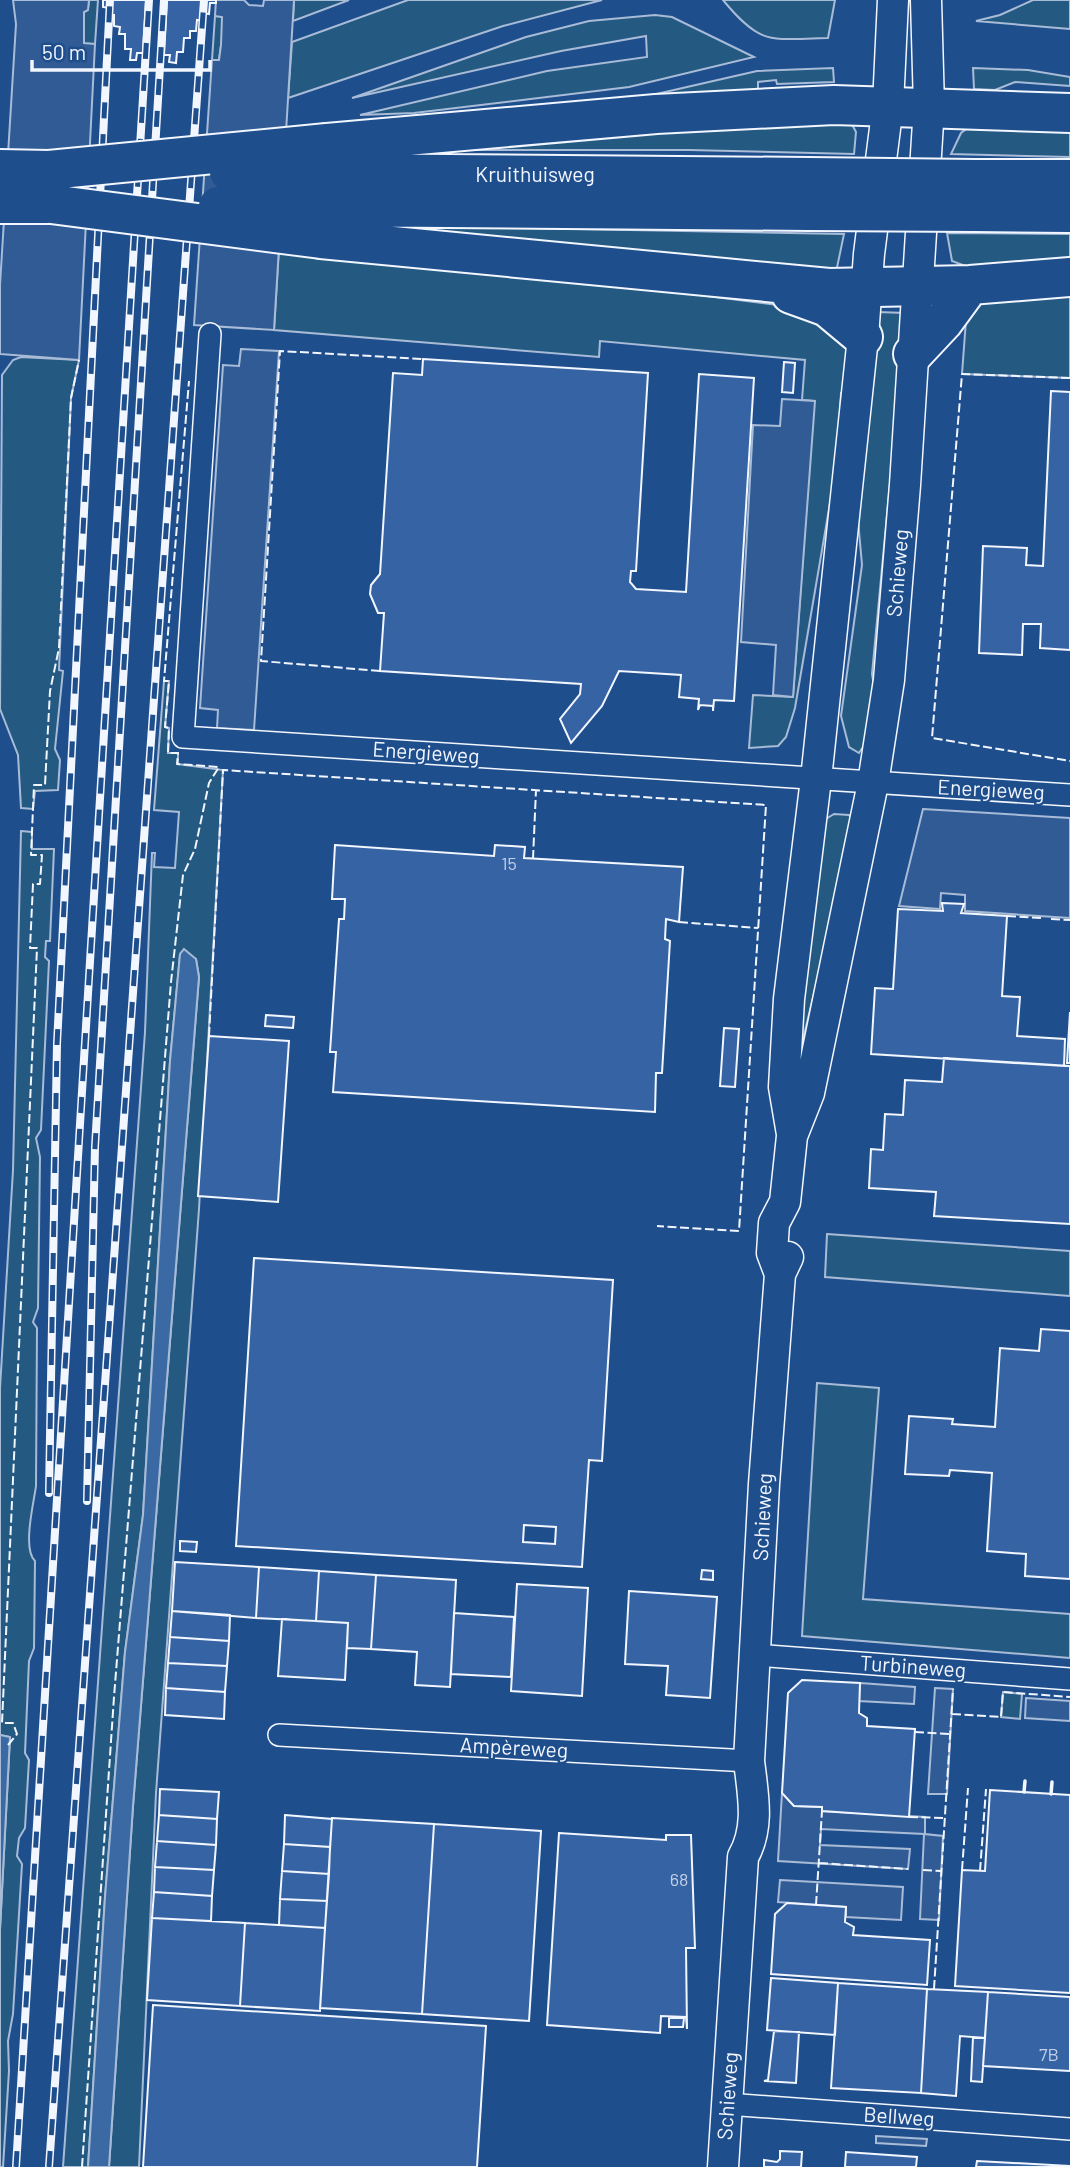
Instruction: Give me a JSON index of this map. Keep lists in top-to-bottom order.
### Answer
{
  "streets": {
    "highway": ["Kruithuisweg"],
    "street": [
      "Schieweg",
      "Energieweg",
      "Turbineweg",
      "Ampèreweg",
      "Bellweg"
    ]
  },
  "crossings": [
    ["Schieweg", "Energieweg"],
    ["Schieweg", "Turbineweg"],
    ["Schieweg", "Ampèreweg"],
    ["Schieweg", "Bellweg"]
  ],
  "house_numbers": ["15", "68", "7B"],
  "scale_bar": "50 m"
}
